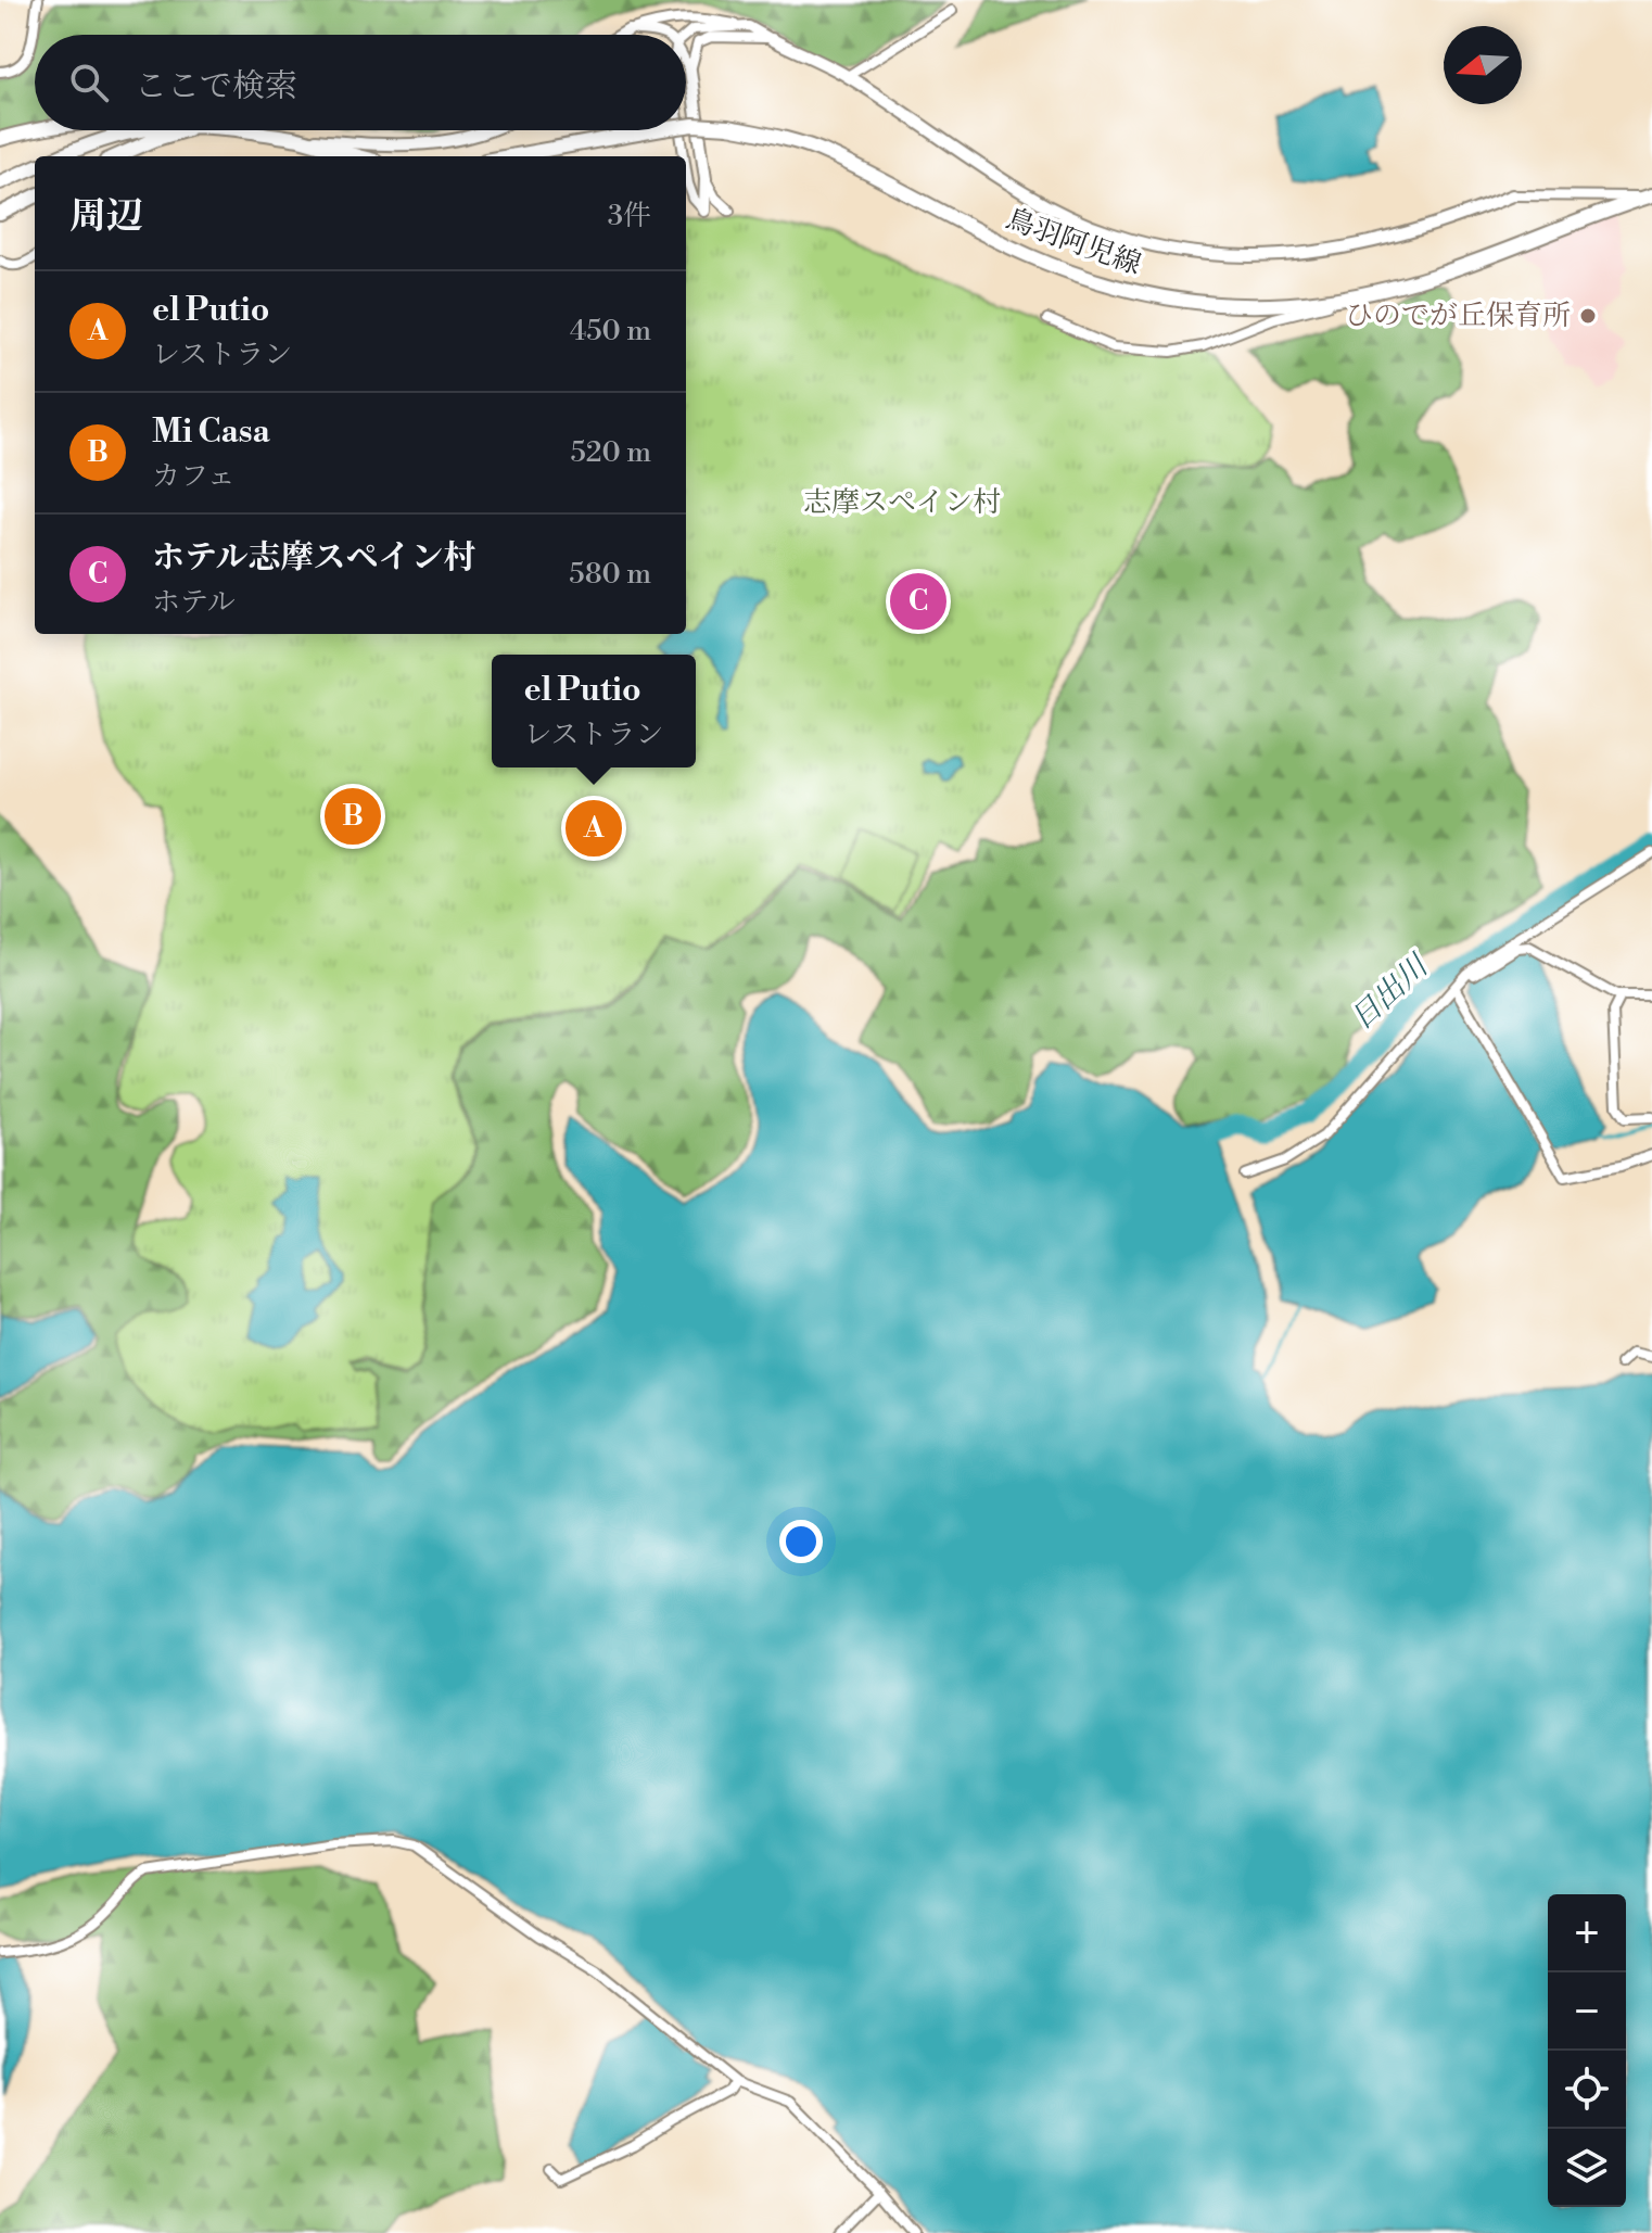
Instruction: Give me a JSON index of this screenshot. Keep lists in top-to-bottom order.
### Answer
{
  "streets": {
    "main road": ["鳥羽阿児線"]
  },
  "water": ["日出川"],
  "parks": ["志摩スペイン村"],
  "places": ["ひのでが丘保育所"],
  "north": "left",
  "page": {
    "search": "ここで検索",
    "heading": ["周辺", "3件"],
    "list": [
      {
        "mark": "A",
        "name": "el Putio",
        "note": "レストラン",
        "value": "450 m"
      },
      {
        "mark": "B",
        "name": "Mi Casa",
        "note": "カフェ",
        "value": "520 m"
      },
      {
        "mark": "C",
        "name": "ホテル志摩スペイン村",
        "note": "ホテル",
        "value": "580 m"
      }
    ],
    "pins": ["C", "B", "A"],
    "popup": ["el Putio", "レストラン"],
    "map_buttons": ["+", "−"]
  }
}
